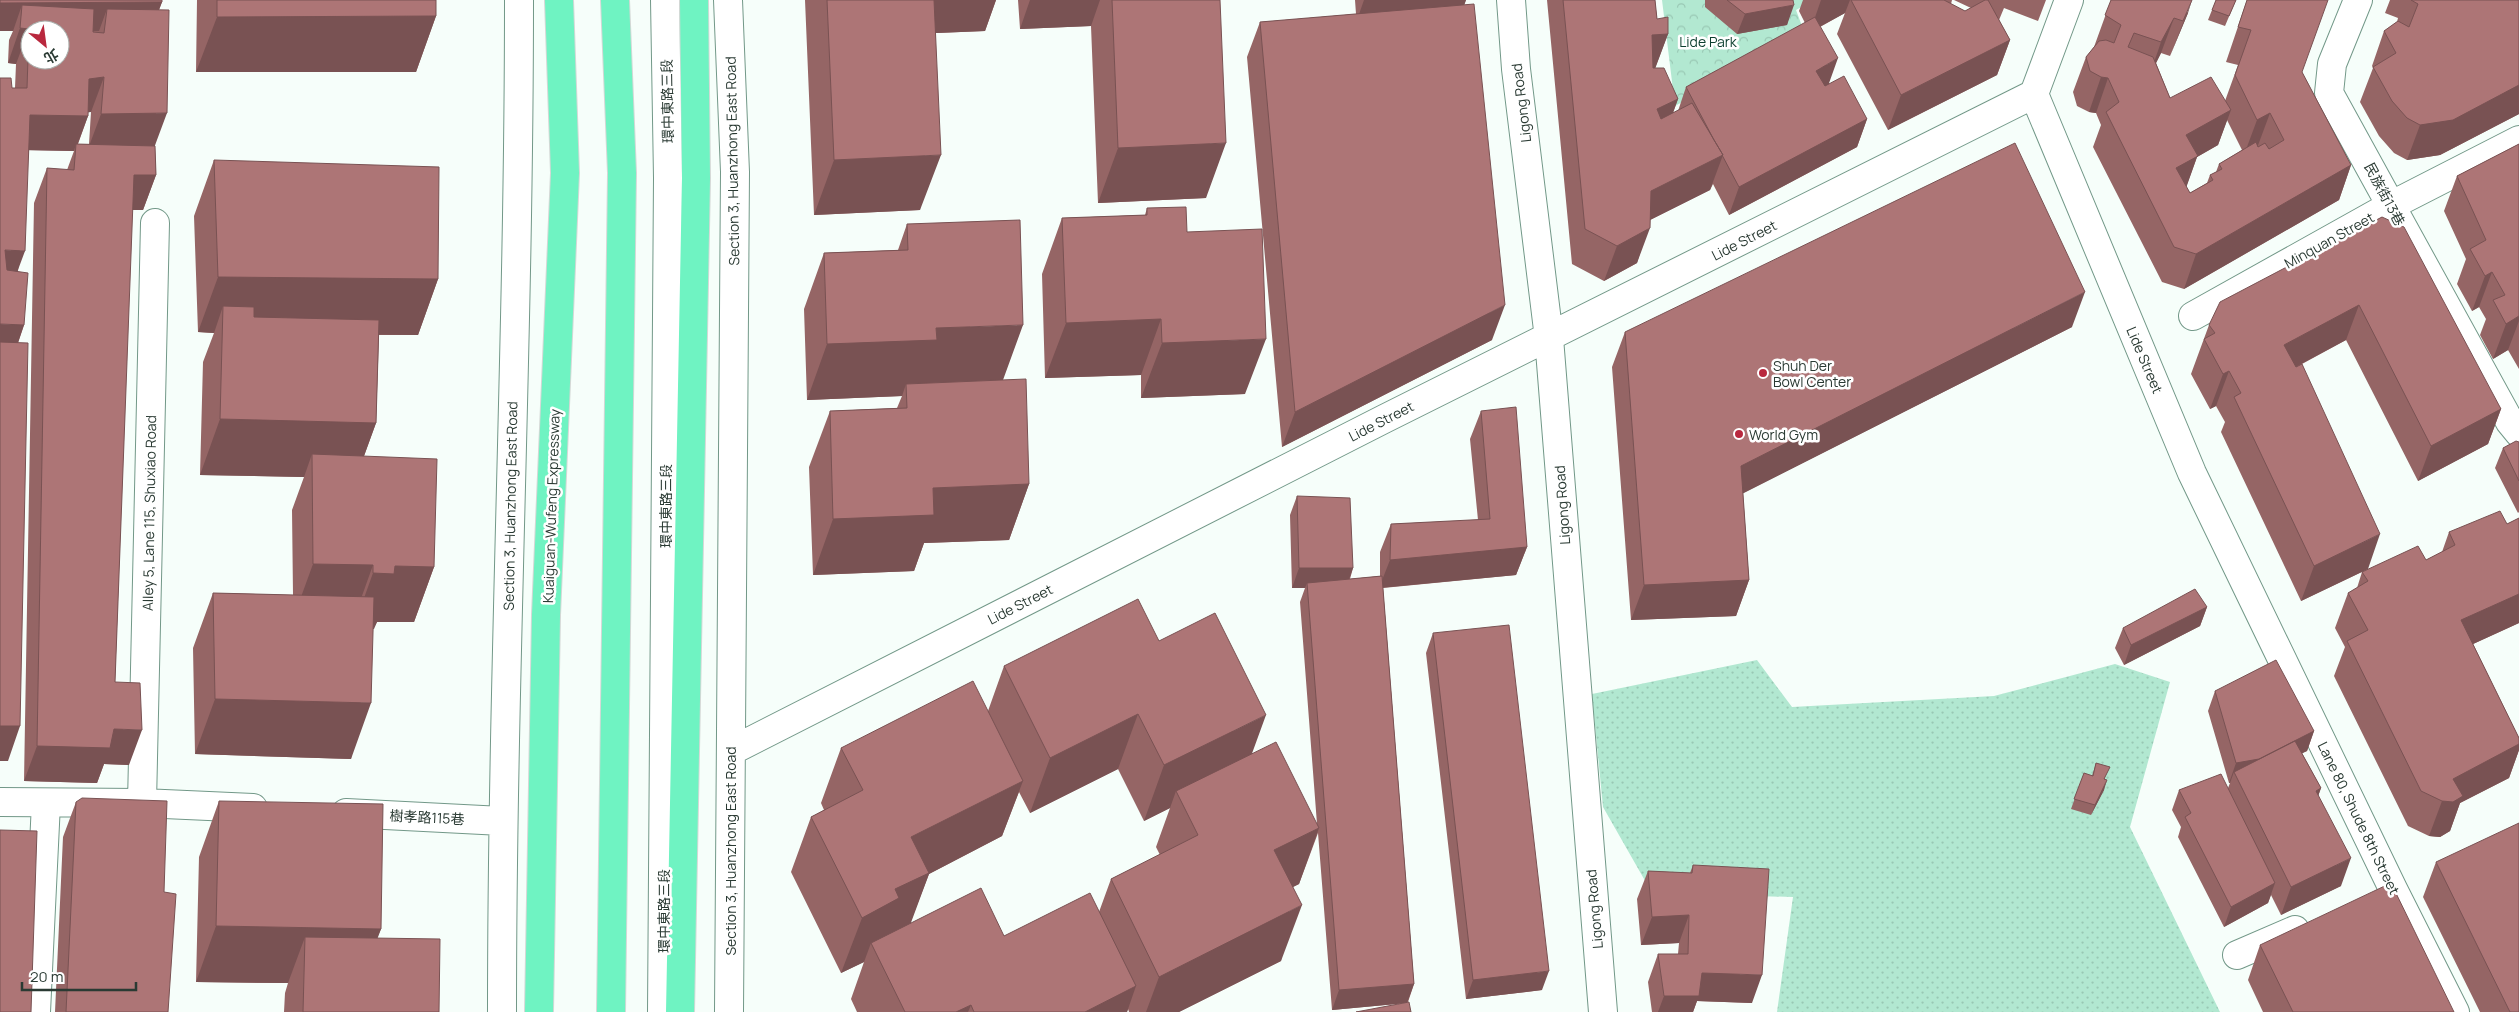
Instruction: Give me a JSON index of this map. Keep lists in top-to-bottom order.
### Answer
{
  "streets": {
    "highway": ["Kuaiguan-Wufeng Expressway"],
    "street": [
      "環中東路三段",
      "Ligong Road",
      "Section 3, Huanzhong East Road",
      "民族街13巷",
      "Lide Street",
      "Minquan Street",
      "Alley 5, Lane 115, Shuxiao Road",
      "樹孝路115巷",
      "Lane 80, Shude 8th Street"
    ]
  },
  "crossings": [
    ["Ligong Road", "Lide Street"],
    ["Section 3, Huanzhong East Road", "Lide Street"],
    ["Section 3, Huanzhong East Road", "樹孝路115巷"],
    ["民族街13巷", "Minquan Street"],
    ["Lide Street", "Lane 80, Shude 8th Street"]
  ],
  "parks": ["Lide Park"],
  "places": ["Shuh Der Bowl Center", "World Gym"],
  "scale_bar": "20 m",
  "north": "bottom right"
}
